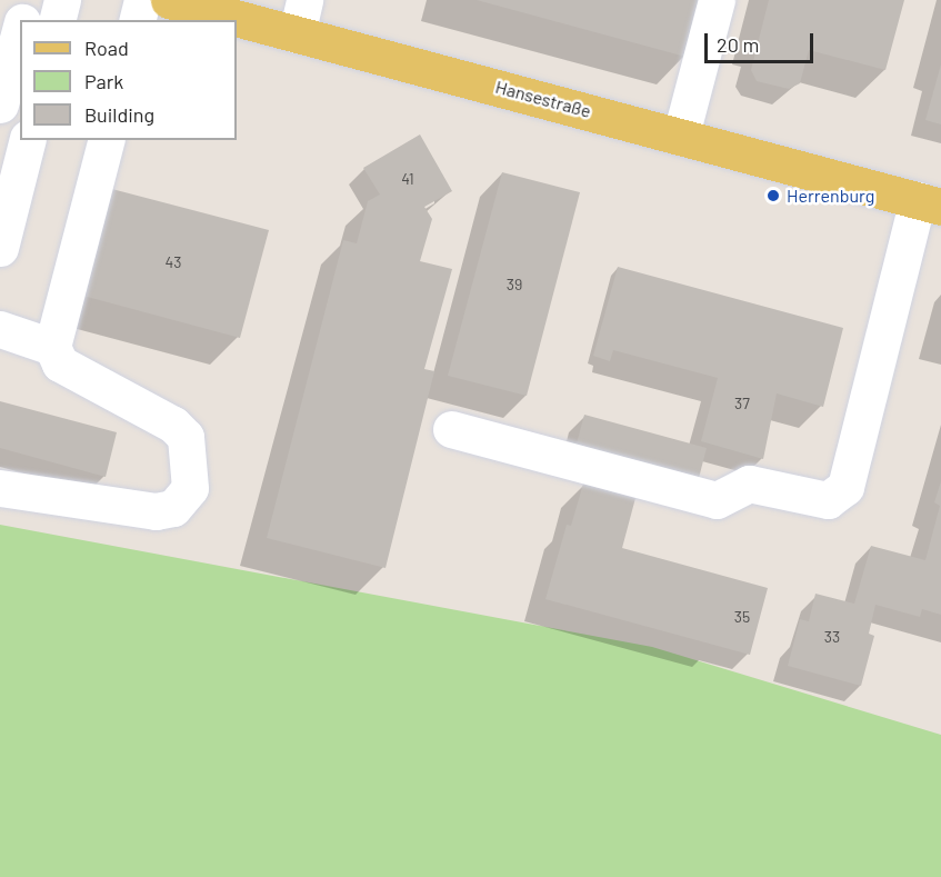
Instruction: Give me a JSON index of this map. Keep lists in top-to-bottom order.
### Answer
{
  "streets": {
    "main road": ["Hansestraße"]
  },
  "places": ["Herrenburg"],
  "house_numbers": [
    "41",
    "43",
    "39",
    "37",
    "35",
    "33"
  ],
  "legend": ["Road", "Park", "Building"],
  "scale_bar": "20 m"
}
